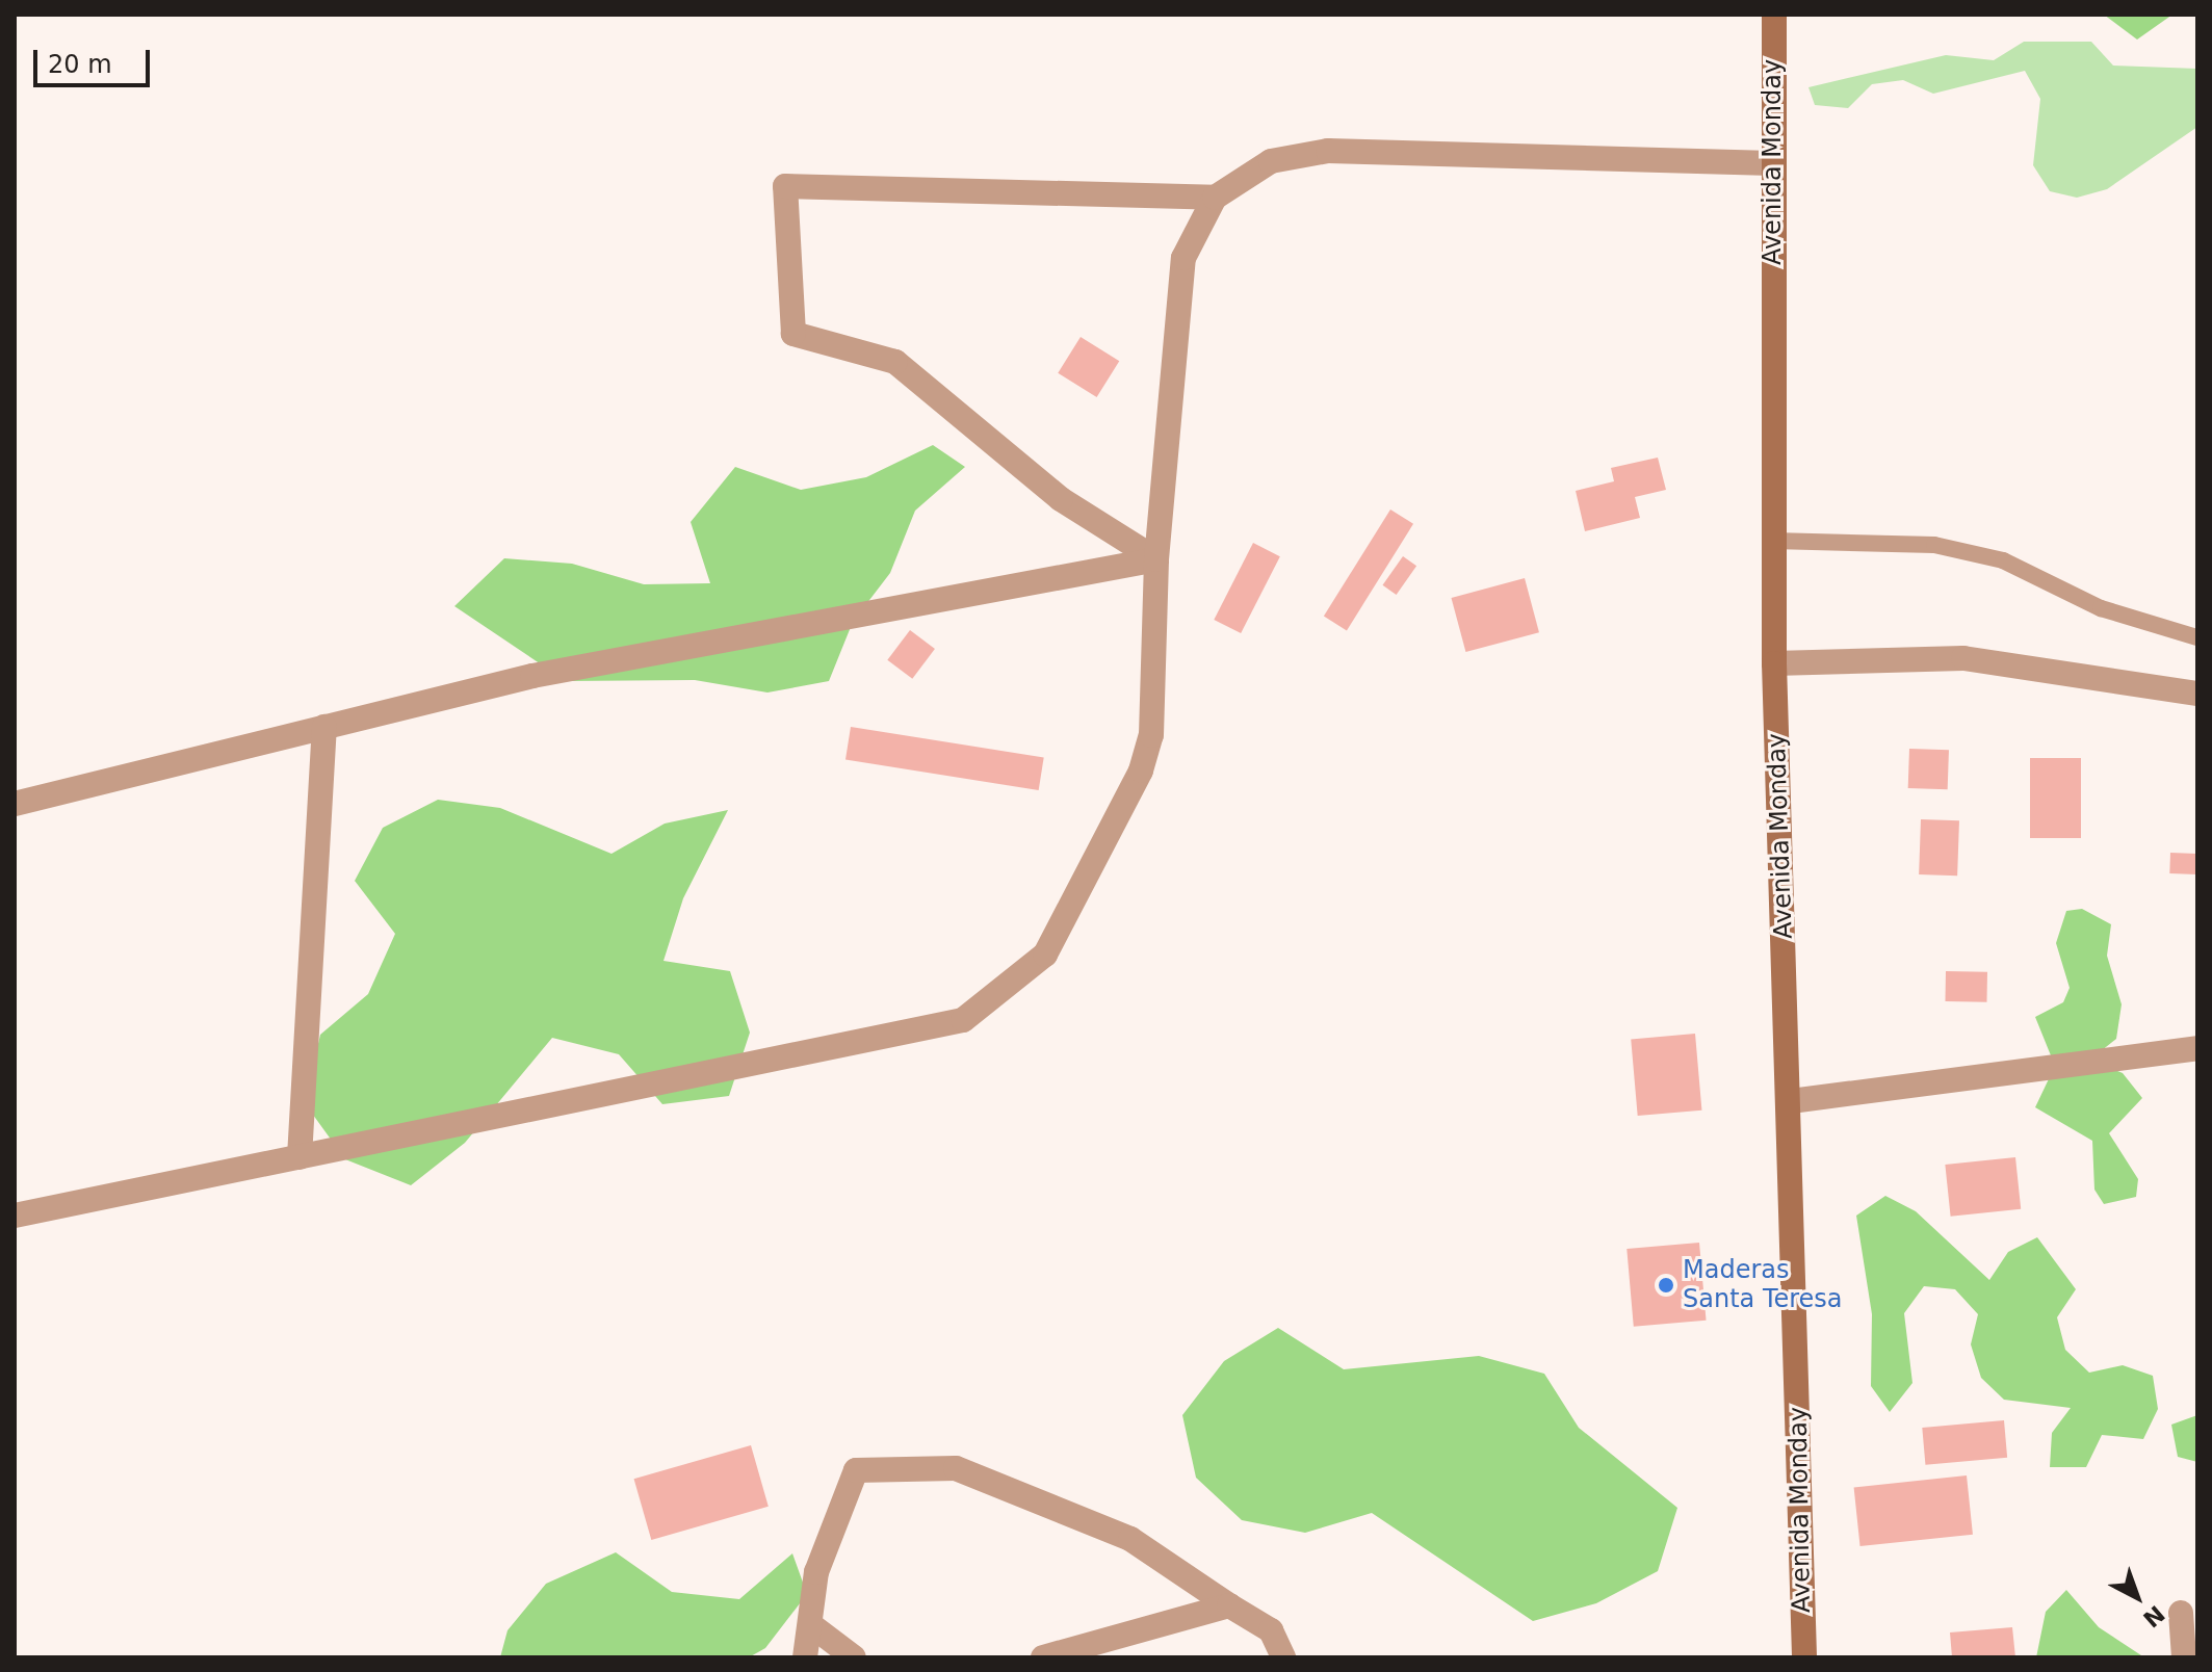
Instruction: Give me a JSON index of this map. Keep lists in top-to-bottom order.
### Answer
{
  "streets": {
    "main road": ["Avenida Monday"]
  },
  "places": ["Maderas Santa Teresa"],
  "scale_bar": "20 m",
  "north": "bottom right"
}
